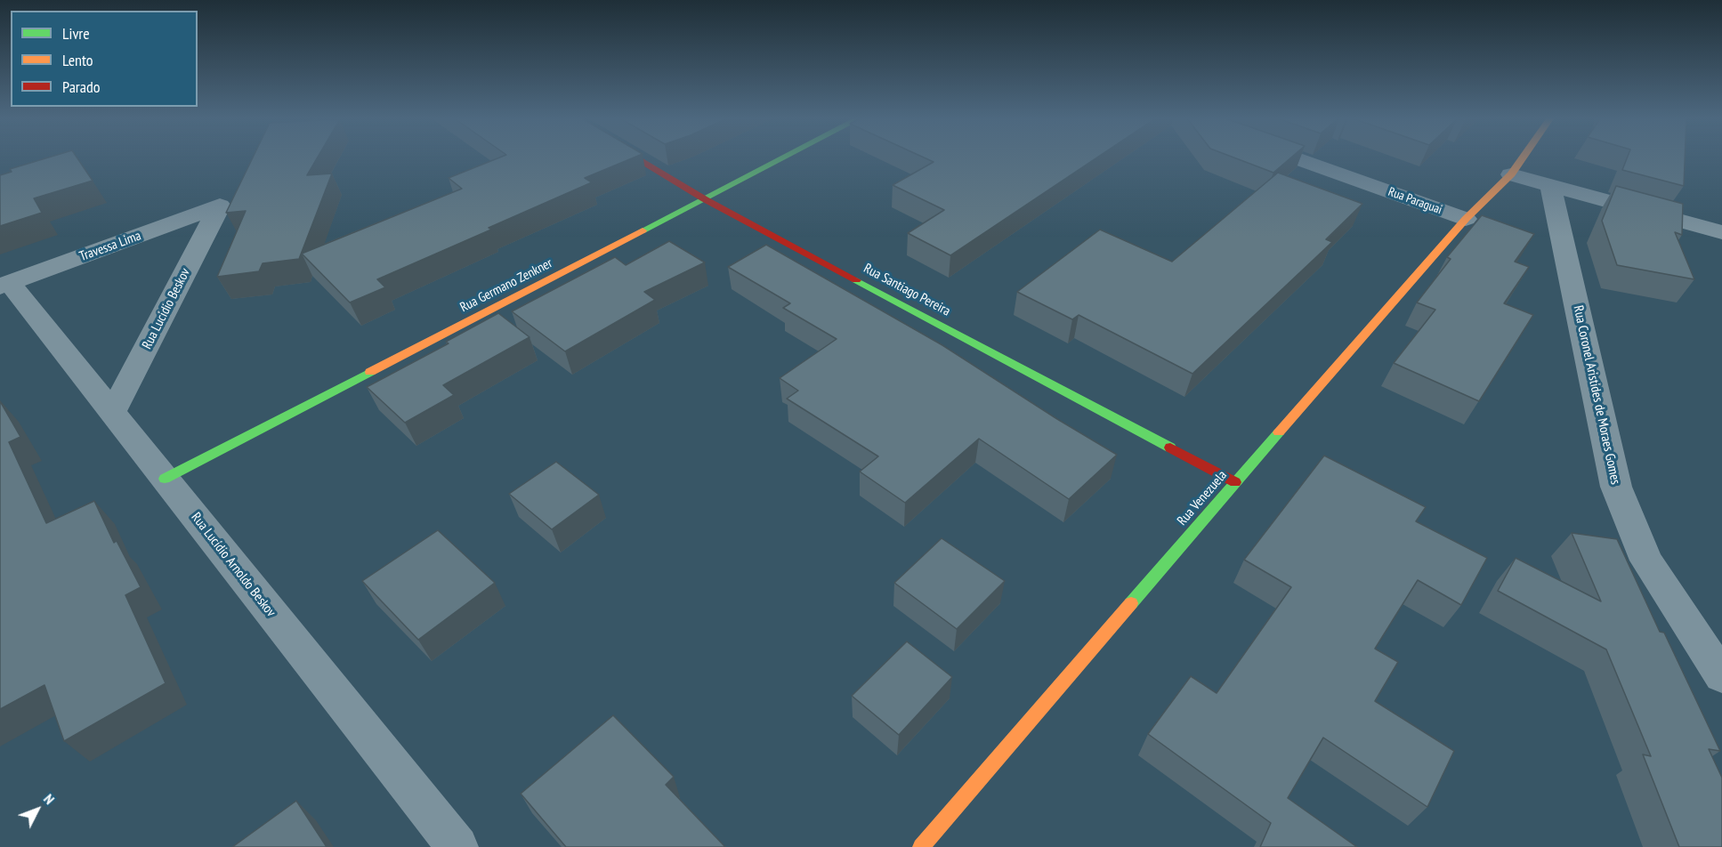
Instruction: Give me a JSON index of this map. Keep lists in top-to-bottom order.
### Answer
{
  "streets": {
    "street": [
      "Rua Paraguai",
      "Travessa Lima",
      "Rua Germano Zenkner",
      "Rua Santiago Pereira",
      "Rua Lucidio Beskov",
      "Rua Coronel Aristides de Moraes Gomes",
      "Rua Venezuela",
      "Rua Lucídio Arnoldo Beskov"
    ]
  },
  "crossings": [
    ["Rua Paraguai", "Rua Venezuela"],
    ["Travessa Lima", "Rua Lucidio Beskov"],
    ["Travessa Lima", "Rua Lucídio Arnoldo Beskov"],
    ["Rua Germano Zenkner", "Rua Santiago Pereira"],
    ["Rua Germano Zenkner", "Rua Lucídio Arnoldo Beskov"],
    ["Rua Santiago Pereira", "Rua Venezuela"],
    ["Rua Lucidio Beskov", "Rua Lucídio Arnoldo Beskov"]
  ],
  "legend": ["Livre", "Lento", "Parado"],
  "north": "top right"
}
